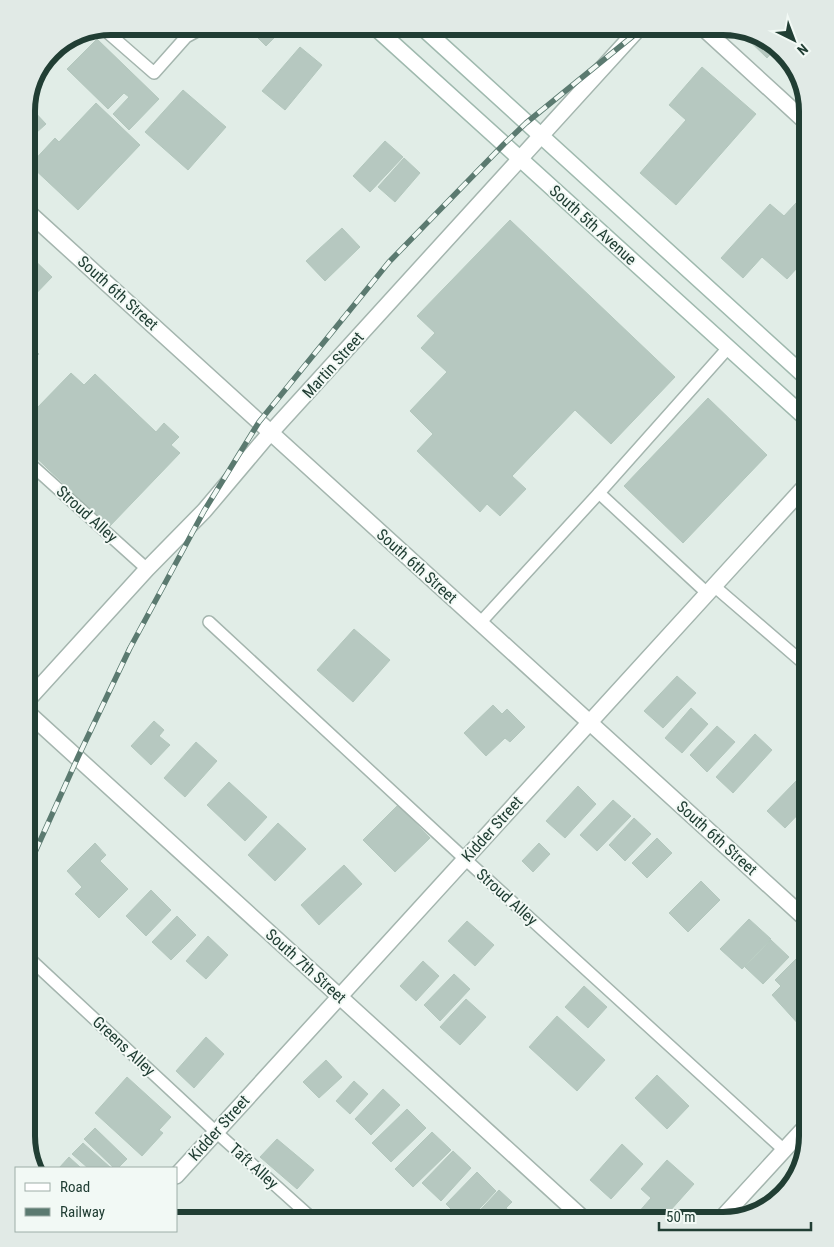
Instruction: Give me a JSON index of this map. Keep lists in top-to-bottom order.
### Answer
{
  "streets": {
    "street": [
      "South 5th Avenue",
      "South 6th Street",
      "Martin Street",
      "Kidder Street",
      "South 7th Street"
    ],
    "lane": ["Stroud Alley", "Greens Alley", "Taft Alley"]
  },
  "crossings": [
    ["South 5th Avenue", "Martin Street"],
    ["South 6th Street", "Martin Street"],
    ["South 6th Street", "Kidder Street"],
    ["Martin Street", "Stroud Alley"],
    ["Stroud Alley", "Kidder Street"],
    ["Kidder Street", "South 7th Street"],
    ["Kidder Street", "Greens Alley"],
    ["Kidder Street", "Taft Alley"],
    ["Greens Alley", "Taft Alley"]
  ],
  "legend": ["Road", "Railway"],
  "scale_bar": "50 m",
  "north": "bottom right"
}
